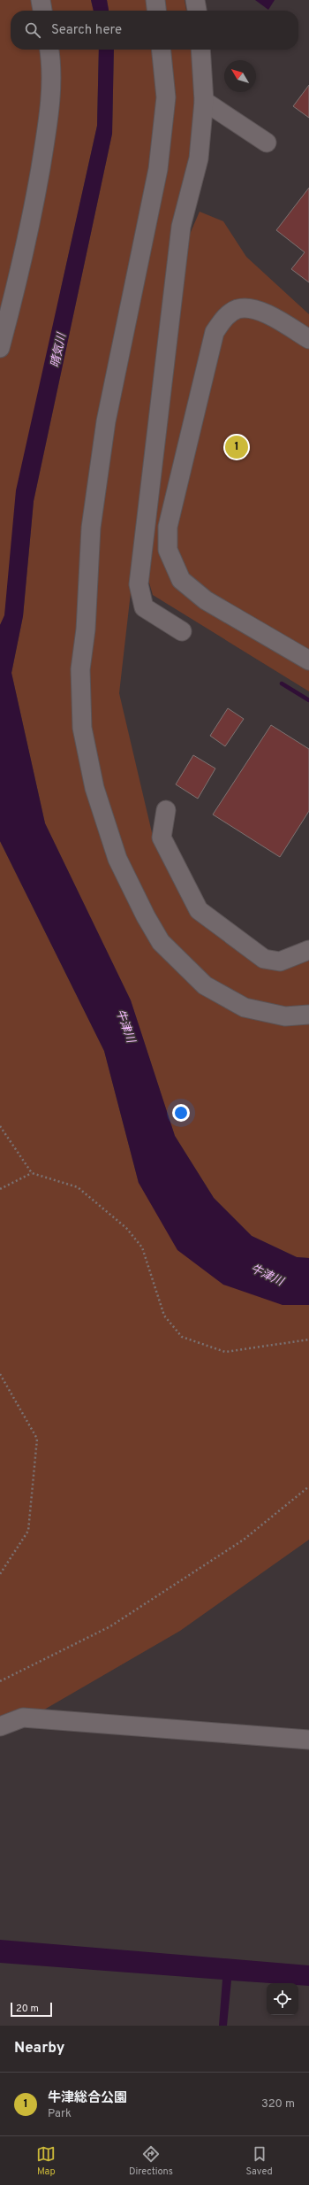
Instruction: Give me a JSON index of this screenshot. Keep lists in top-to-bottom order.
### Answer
{
  "water": ["晴気川", "牛津川"],
  "scale_bar": "20 m",
  "north": "top left",
  "page": {
    "search": "Search here",
    "pins": "1",
    "scale": "20 m",
    "heading": "Nearby",
    "list": [
      {
        "mark": "1",
        "name": "牛津総合公園",
        "note": "Park",
        "value": "320 m"
      }
    ],
    "nav": ["Map", "Directions", "Saved"]
  }
}
